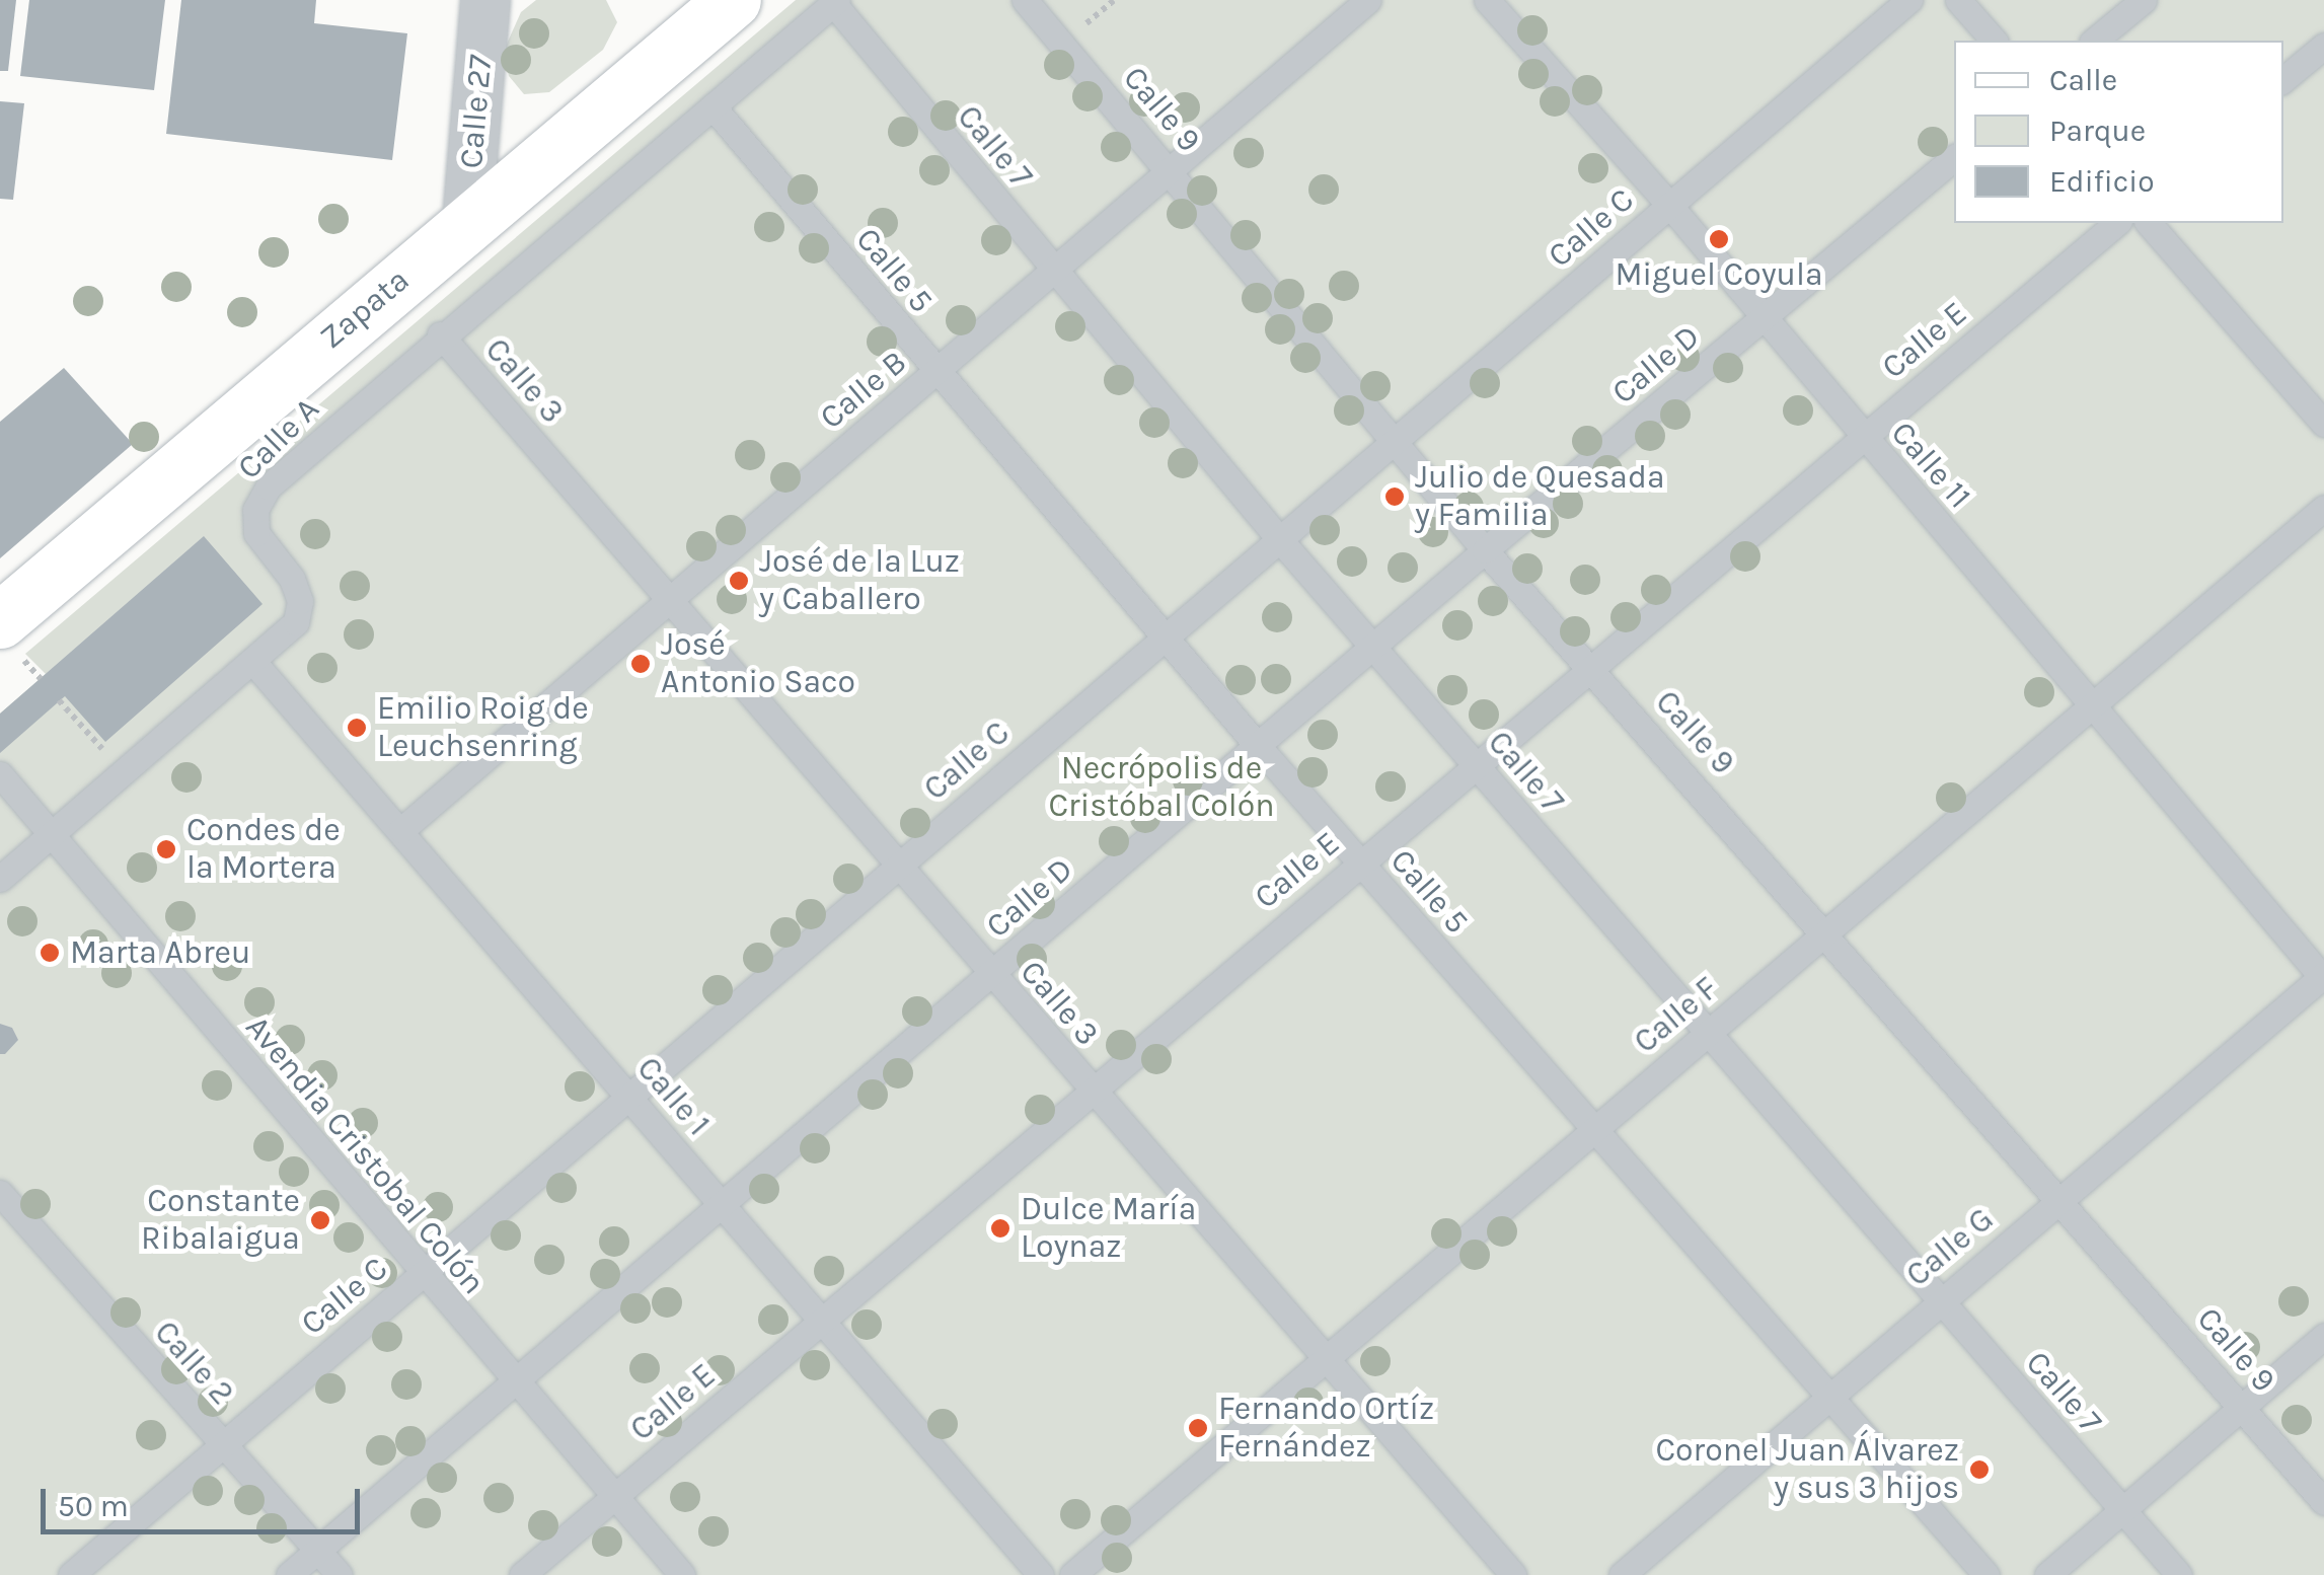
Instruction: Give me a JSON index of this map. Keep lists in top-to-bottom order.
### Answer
{
  "streets": {
    "main road": ["Zapata"],
    "street": ["Calle 27"],
    "lane": [
      "Calle 9",
      "Calle 7",
      "Calle C",
      "Calle 5",
      "Calle E",
      "Calle D",
      "Calle 3",
      "Calle B",
      "Calle A",
      "Calle 11",
      "Calle F",
      "Calle 1",
      "Avendia Cristobal Colón",
      "Calle G",
      "Calle 2"
    ]
  },
  "crossings": [
    ["Calle 9", "Calle C"],
    ["Calle 9", "Calle E"],
    ["Calle 9", "Calle D"],
    ["Calle 9", "Calle B"],
    ["Calle 9", "Calle F"],
    ["Calle 9", "Calle G"],
    ["Calle 27", "Zapata"],
    ["Calle 7", "Calle C"],
    ["Calle 7", "Calle E"],
    ["Calle 7", "Calle D"],
    ["Calle 7", "Calle B"],
    ["Calle 7", "Calle A"],
    ["Calle 7", "Calle F"],
    ["Calle 7", "Calle G"],
    ["Calle C", "Calle 5"],
    ["Calle C", "Calle 3"],
    ["Calle C", "Calle 11"],
    ["Calle C", "Calle 1"],
    ["Calle C", "Avendia Cristobal Colón"],
    ["Calle C", "Calle 2"],
    ["Calle 5", "Calle E"],
    ["Calle 5", "Calle D"],
    ["Calle 5", "Calle B"],
    ["Calle 5", "Calle A"],
    ["Calle 5", "Calle F"],
    ["Calle 5", "Calle G"],
    ["Calle E", "Calle 3"],
    ["Calle E", "Calle 11"],
    ["Calle E", "Calle 1"],
    ["Calle E", "Avendia Cristobal Colón"],
    ["Calle D", "Calle 3"],
    ["Calle D", "Calle 11"],
    ["Calle D", "Calle 1"],
    ["Calle D", "Avendia Cristobal Colón"],
    ["Calle D", "Calle 2"],
    ["Calle 3", "Calle B"],
    ["Calle 3", "Calle A"],
    ["Calle 3", "Calle F"],
    ["Calle B", "Calle 1"],
    ["Calle A", "Calle 1"],
    ["Calle A", "Avendia Cristobal Colón"],
    ["Calle 11", "Calle F"],
    ["Calle 11", "Calle G"]
  ],
  "parks": ["Necrópolis de Cristóbal Colón"],
  "places": [
    "Miguel Coyula",
    "Julio de Quesada y Familia",
    "José de la Luz y Caballero",
    "José Antonio Saco",
    "Emilio Roig de Leuchsenring",
    "Condes de la Mortera",
    "Marta Abreu",
    "Constante Ribalaigua",
    "Dulce María Loynaz",
    "Fernando Ortíz Fernández",
    "Coronel Juan Álvarez y sus 3 hijos"
  ],
  "legend": ["Calle", "Parque", "Edificio"],
  "scale_bar": "50 m"
}
